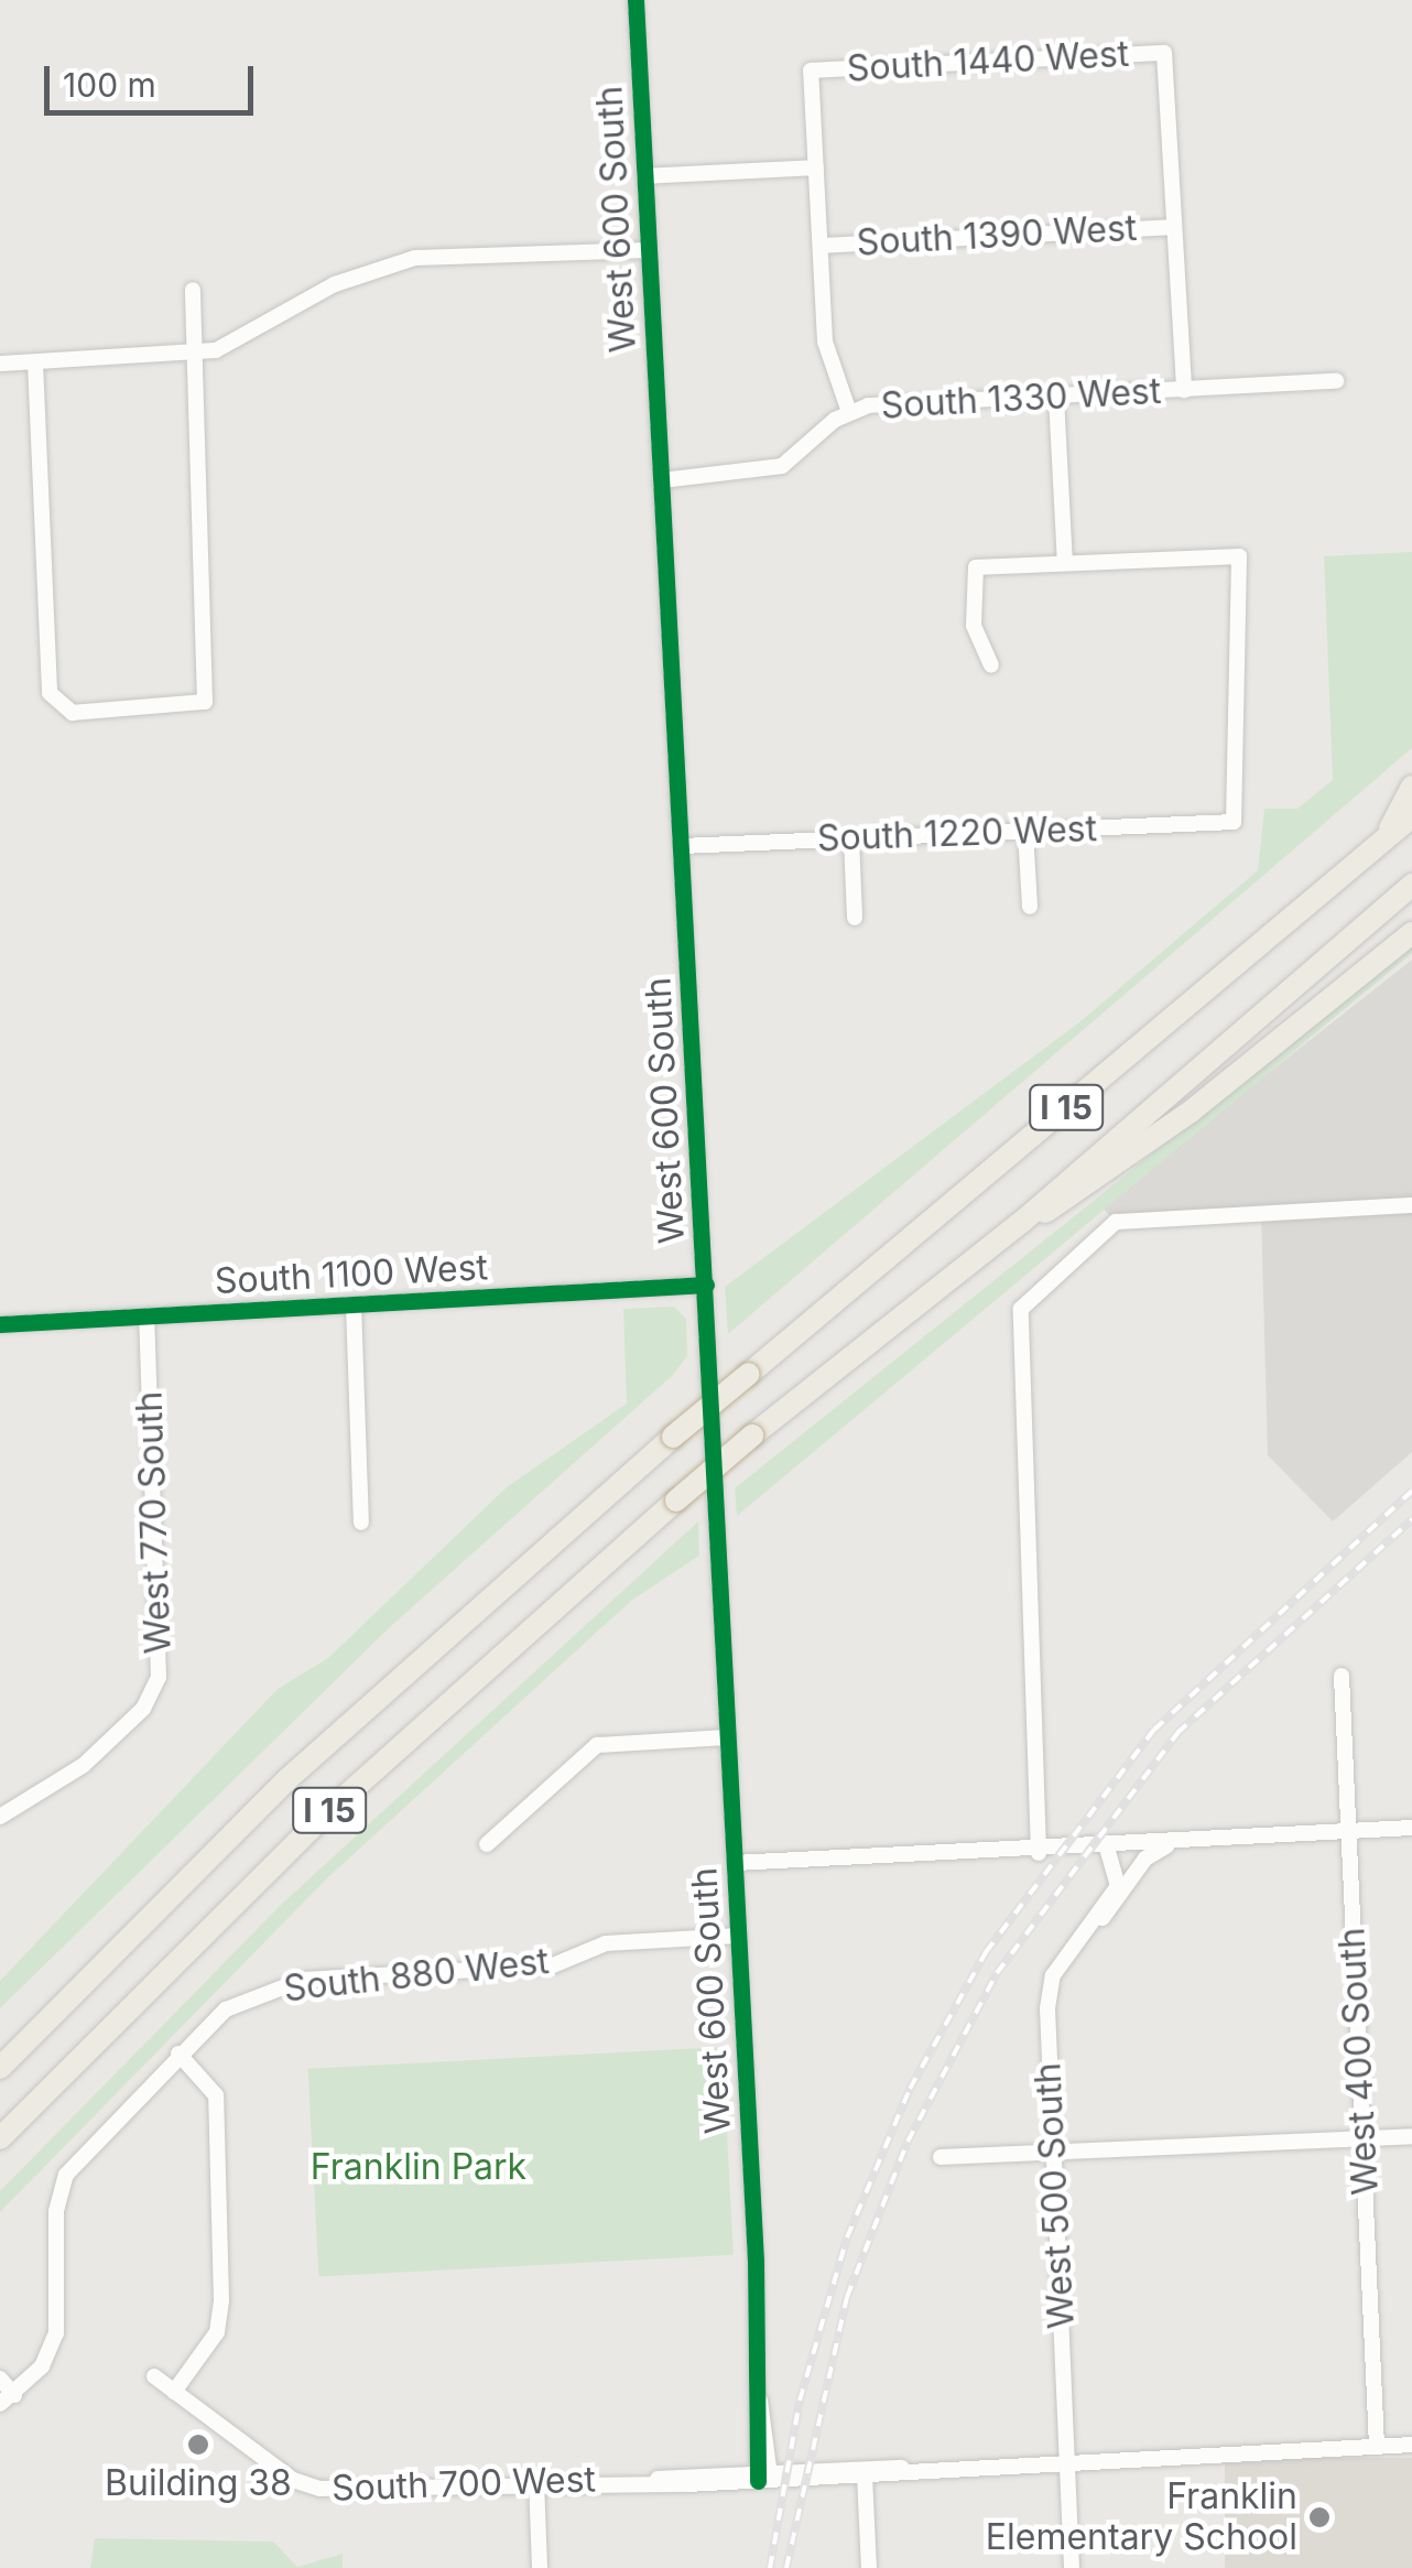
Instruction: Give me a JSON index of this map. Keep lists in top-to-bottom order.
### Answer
{
  "streets": {
    "highway": ["I 15"],
    "street": [
      "South 1440 West",
      "West 600 South",
      "South 1390 West",
      "South 1330 West",
      "South 1220 West",
      "South 1100 West",
      "West 770 South",
      "South 880 West",
      "West 400 South",
      "West 500 South",
      "South 700 West"
    ]
  },
  "crossings": [
    ["South 1440 West", "South 1390 West"],
    ["West 600 South", "South 1330 West"],
    ["West 600 South", "South 1220 West"],
    ["West 600 South", "South 1100 West"],
    ["West 600 South", "South 880 West"],
    ["West 600 South", "South 700 West"],
    ["South 1100 West", "West 770 South"],
    ["West 400 South", "South 700 West"],
    ["West 500 South", "South 700 West"]
  ],
  "parks": ["Franklin Park"],
  "places": ["Building 38", "Franklin Elementary School"],
  "scale_bar": "100 m"
}
